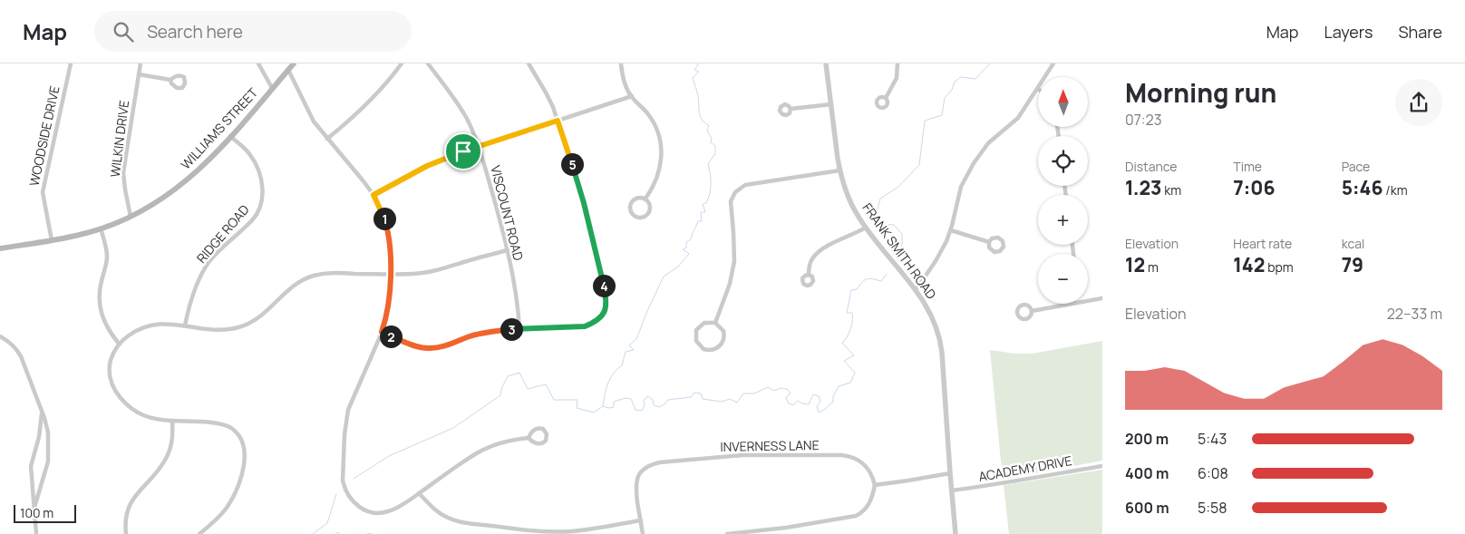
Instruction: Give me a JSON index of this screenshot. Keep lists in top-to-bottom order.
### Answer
{
  "streets": {
    "main road": ["WILLIAMS STREET"],
    "street": [
      "WOODSIDE DRIVE",
      "WILKIN DRIVE",
      "VISCOUNT ROAD",
      "RIDGE ROAD",
      "FRANK SMITH ROAD",
      "INVERNESS LANE",
      "ACADEMY DRIVE"
    ]
  },
  "crossings": [
    ["WILLIAMS STREET", "WOODSIDE DRIVE"],
    ["WILLIAMS STREET", "WILKIN DRIVE"],
    ["WILLIAMS STREET", "RIDGE ROAD"],
    ["FRANK SMITH ROAD", "ACADEMY DRIVE"]
  ],
  "scale_bar": "100 m",
  "north": "top",
  "page": {
    "header": "Map",
    "search": "Search here",
    "nav": ["Map", "Layers", "Share"],
    "heading": ["Morning run", "07:23"],
    "map_buttons": ["+", "−"],
    "stats": [
      ["Distance", "1.23 km"],
      ["Time", "7:06"],
      ["Pace", "5:46 /km"],
      ["Elevation", "12 m"],
      ["Heart rate", "142 bpm"],
      ["kcal", "79"]
    ],
    "pins": [
      "5",
      "1",
      "4",
      "3",
      "2"
    ],
    "chart": ["Elevation", "22–33 m"],
    "list": [
      {
        "name": "200 m",
        "note": "5:43"
      },
      {
        "name": "400 m",
        "note": "6:08"
      },
      {
        "name": "600 m",
        "note": "5:58"
      }
    ],
    "scale": "100 m"
  }
}
